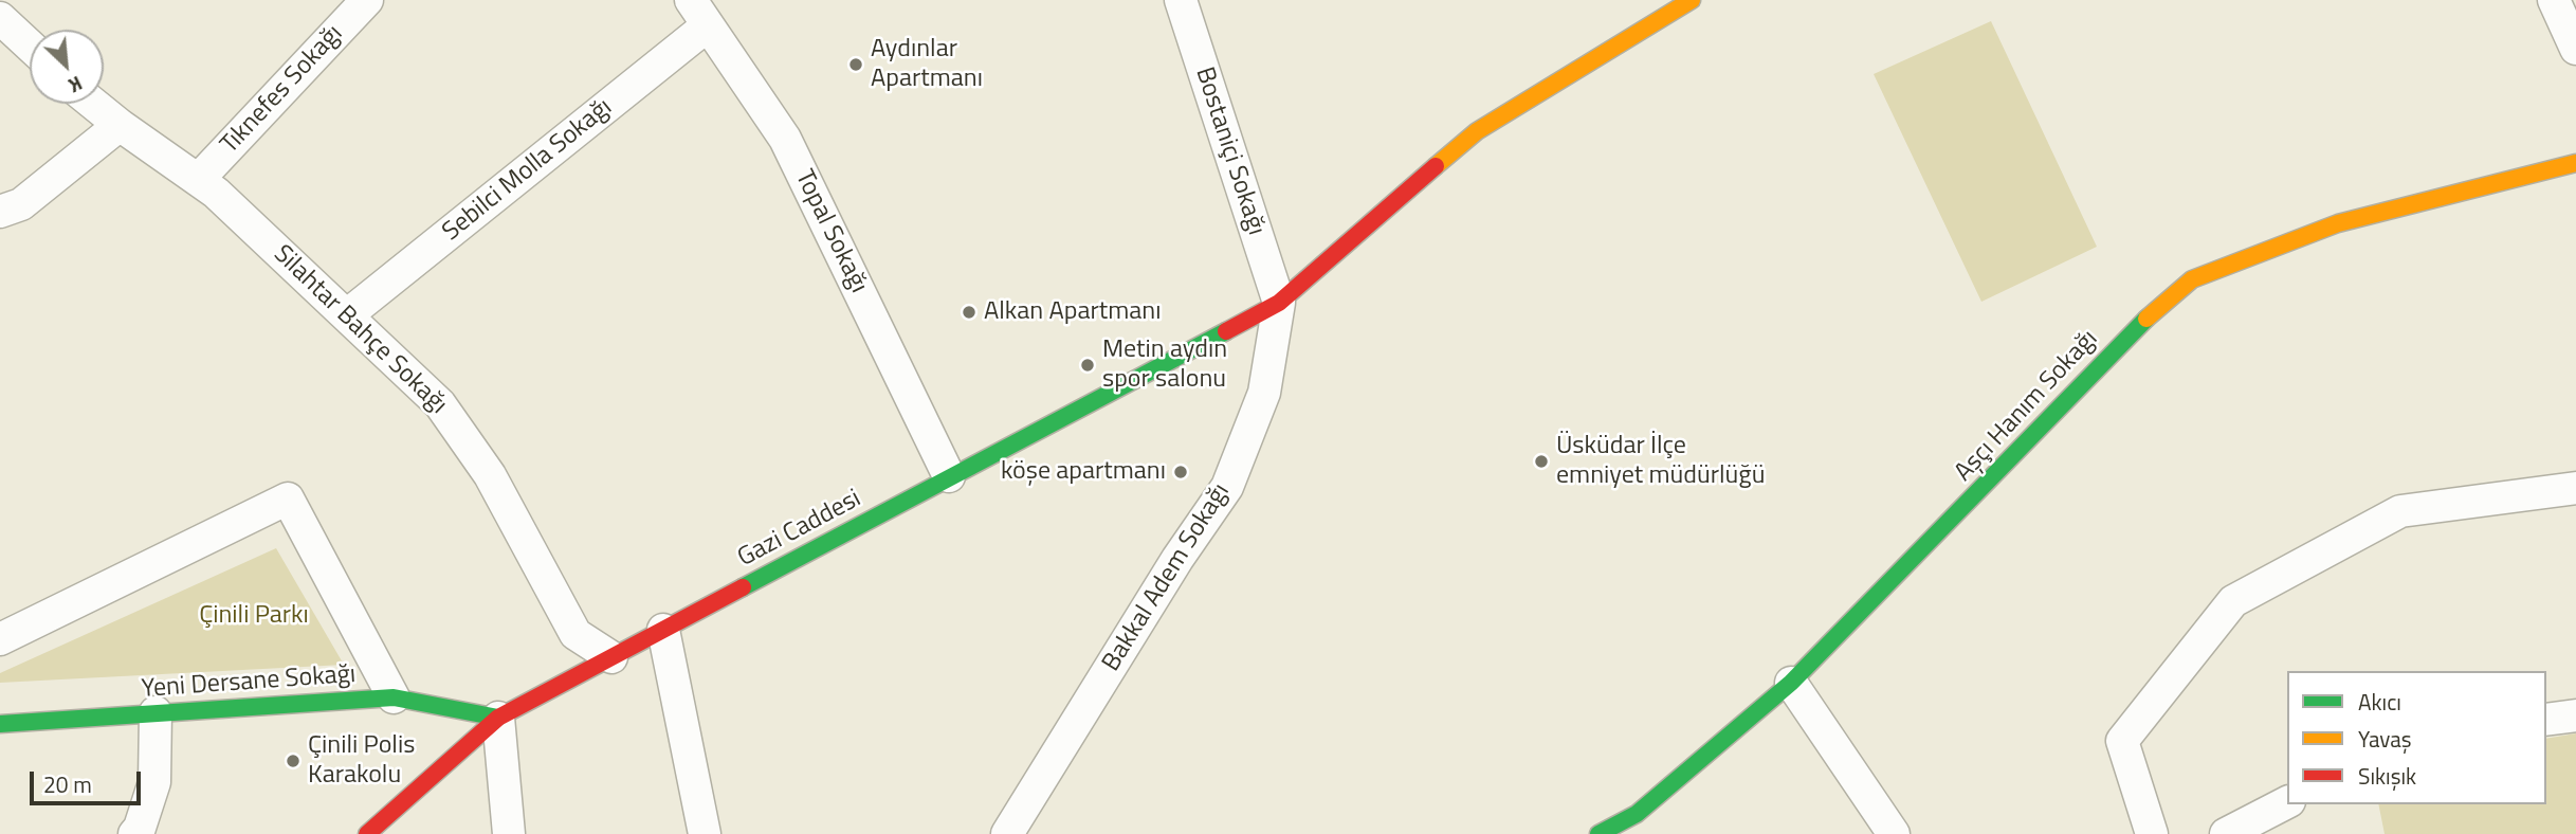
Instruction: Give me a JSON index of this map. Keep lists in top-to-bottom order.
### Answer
{
  "streets": {
    "street": [
      "Tıknefes Sokağı",
      "Bostaniçi Sokağı",
      "Sebilci Molla Sokağı",
      "Topal Sokağı",
      "Silahtar Bahçe Sokağı",
      "Aşçı Hanım Sokağı",
      "Gazi Caddesi",
      "Bakkal Adem Sokağı",
      "Yeni Dersane Sokağı"
    ]
  },
  "crossings": [
    ["Tıknefes Sokağı", "Silahtar Bahçe Sokağı"],
    ["Bostaniçi Sokağı", "Gazi Caddesi"],
    ["Bostaniçi Sokağı", "Bakkal Adem Sokağı"],
    ["Sebilci Molla Sokağı", "Topal Sokağı"],
    ["Sebilci Molla Sokağı", "Silahtar Bahçe Sokağı"],
    ["Topal Sokağı", "Gazi Caddesi"],
    ["Silahtar Bahçe Sokağı", "Gazi Caddesi"],
    ["Gazi Caddesi", "Bakkal Adem Sokağı"],
    ["Gazi Caddesi", "Yeni Dersane Sokağı"]
  ],
  "parks": ["Çinili Parkı"],
  "places": [
    "Aydınlar Apartmanı",
    "Alkan Apartmanı",
    "Metin aydın spor salonu",
    "Üsküdar İlçe emniyet müdürlüğü",
    "köşe apartmanı",
    "Çinili Polis Karakolu"
  ],
  "legend": ["Akıcı", "Yavaş", "Sıkışık"],
  "scale_bar": "20 m",
  "north": "bottom right"
}
